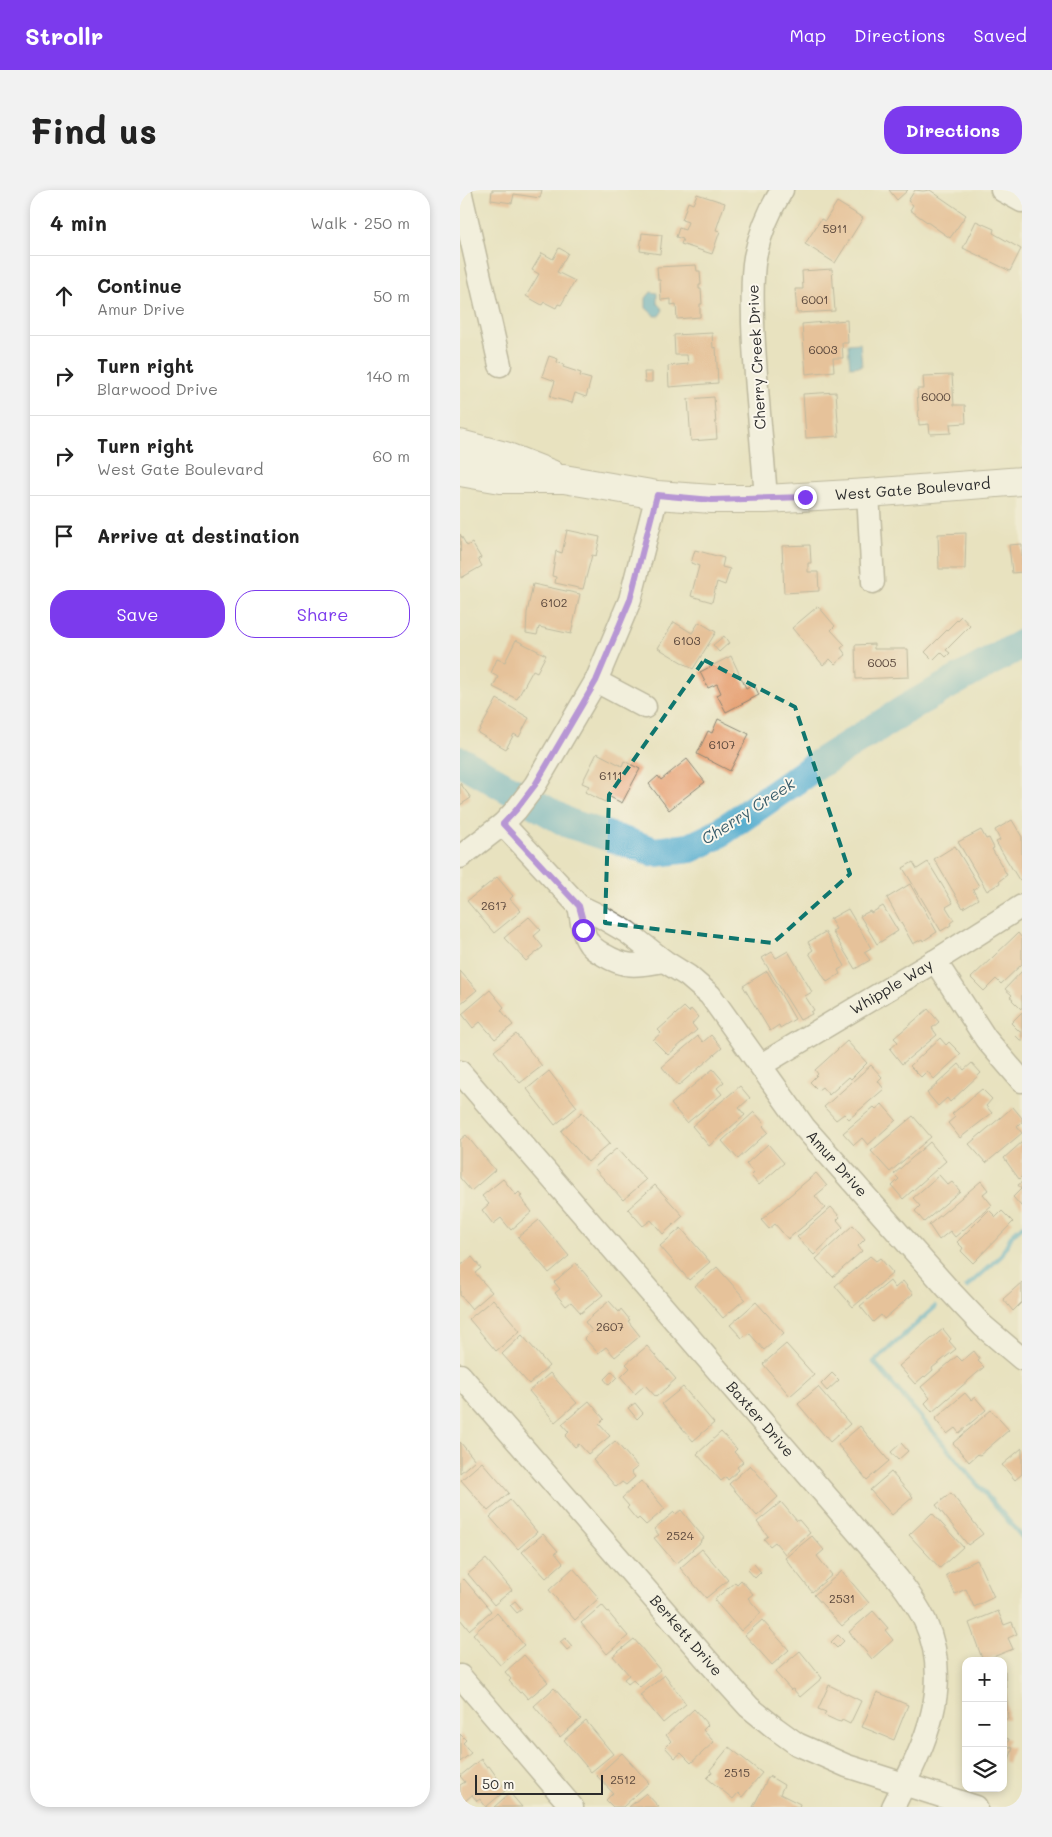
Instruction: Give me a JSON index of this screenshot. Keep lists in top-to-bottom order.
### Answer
{
  "streets": {
    "main road": ["West Gate Boulevard"],
    "street": [
      "Cherry Creek Drive",
      "Whipple Way",
      "Amur Drive",
      "Baxter Drive",
      "Berkett Drive"
    ]
  },
  "crossings": [
    ["Cherry Creek Drive", "West Gate Boulevard"],
    ["Whipple Way", "Amur Drive"],
    ["Baxter Drive", "Berkett Drive"]
  ],
  "water": ["Cherry Creek"],
  "house_numbers": [
    "5911",
    "6001",
    "6003",
    "6000",
    "6102",
    "6103",
    "6005",
    "6107",
    "6111",
    "2617",
    "2607",
    "2524",
    "2531",
    "2515",
    "2512"
  ],
  "scale_bar": "50 m",
  "page": {
    "header": "Strollr",
    "nav": ["Map", "Directions", "Saved"],
    "buttons": [
      "Directions",
      ["Save", "Share"]
    ],
    "title": "Find us",
    "heading": ["4 min", "Walk · 250 m"],
    "list": [
      ["Continue", "Amur Drive", "50 m"],
      ["Turn right", "Blarwood Drive", "140 m"],
      ["Turn right", "West Gate Boulevard", "60 m"],
      "Arrive at destination"
    ],
    "map_buttons": ["+", "−"],
    "scale": "50 m"
  }
}
